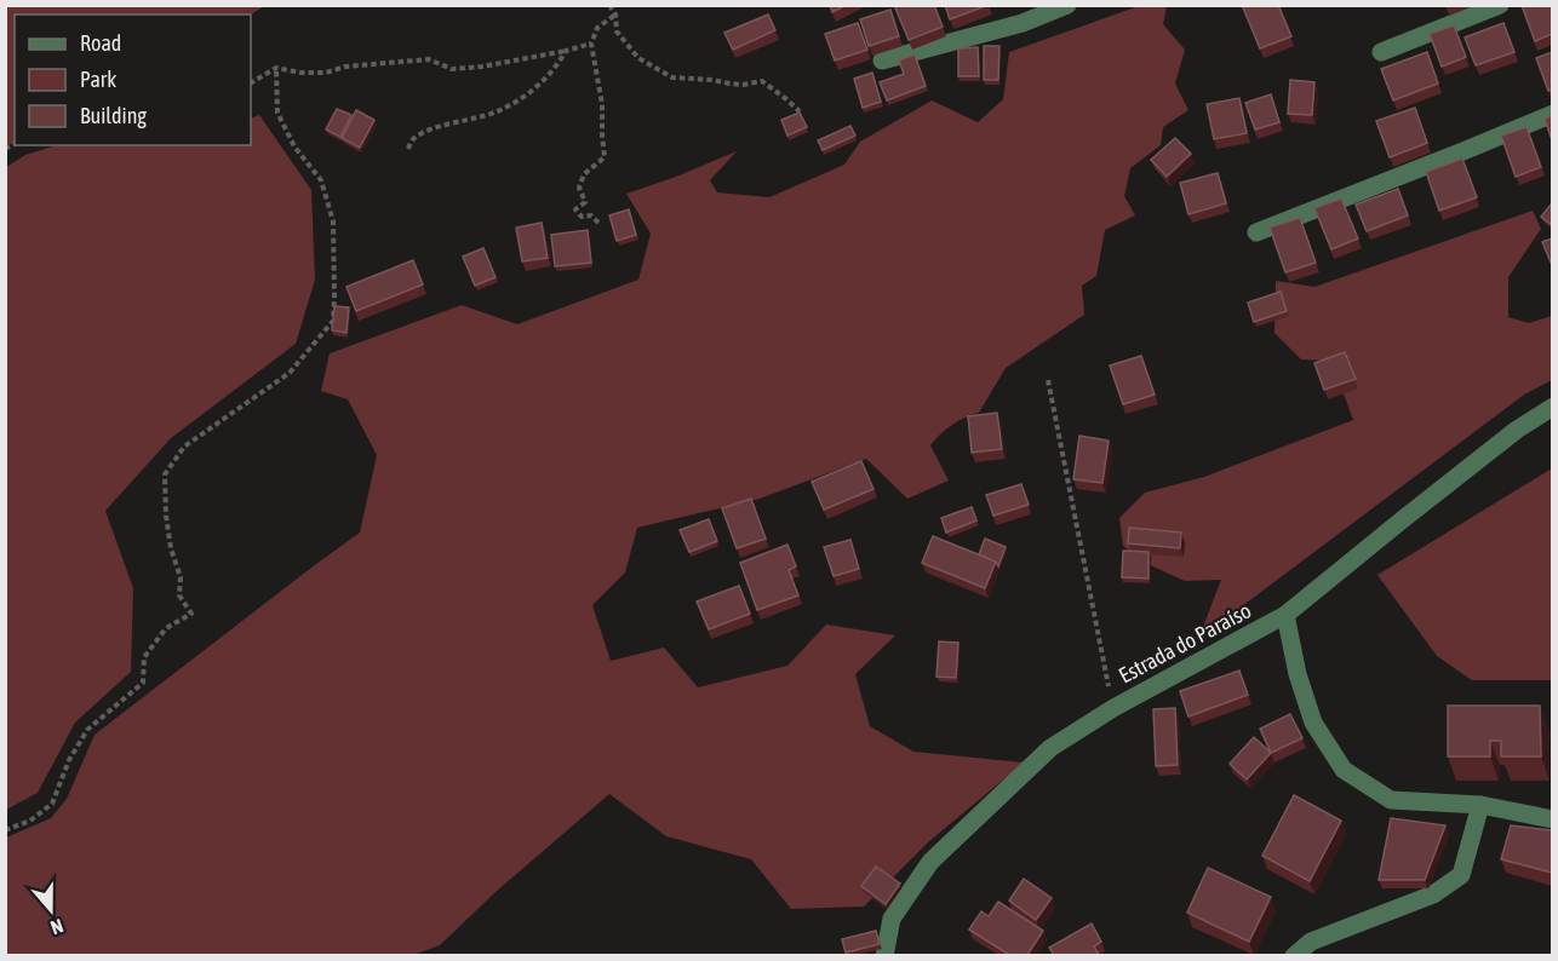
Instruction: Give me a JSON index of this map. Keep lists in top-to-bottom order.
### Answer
{
  "streets": {
    "street": ["Estrada do Paraíso"]
  },
  "legend": ["Road", "Park", "Building"],
  "north": "bottom"
}
